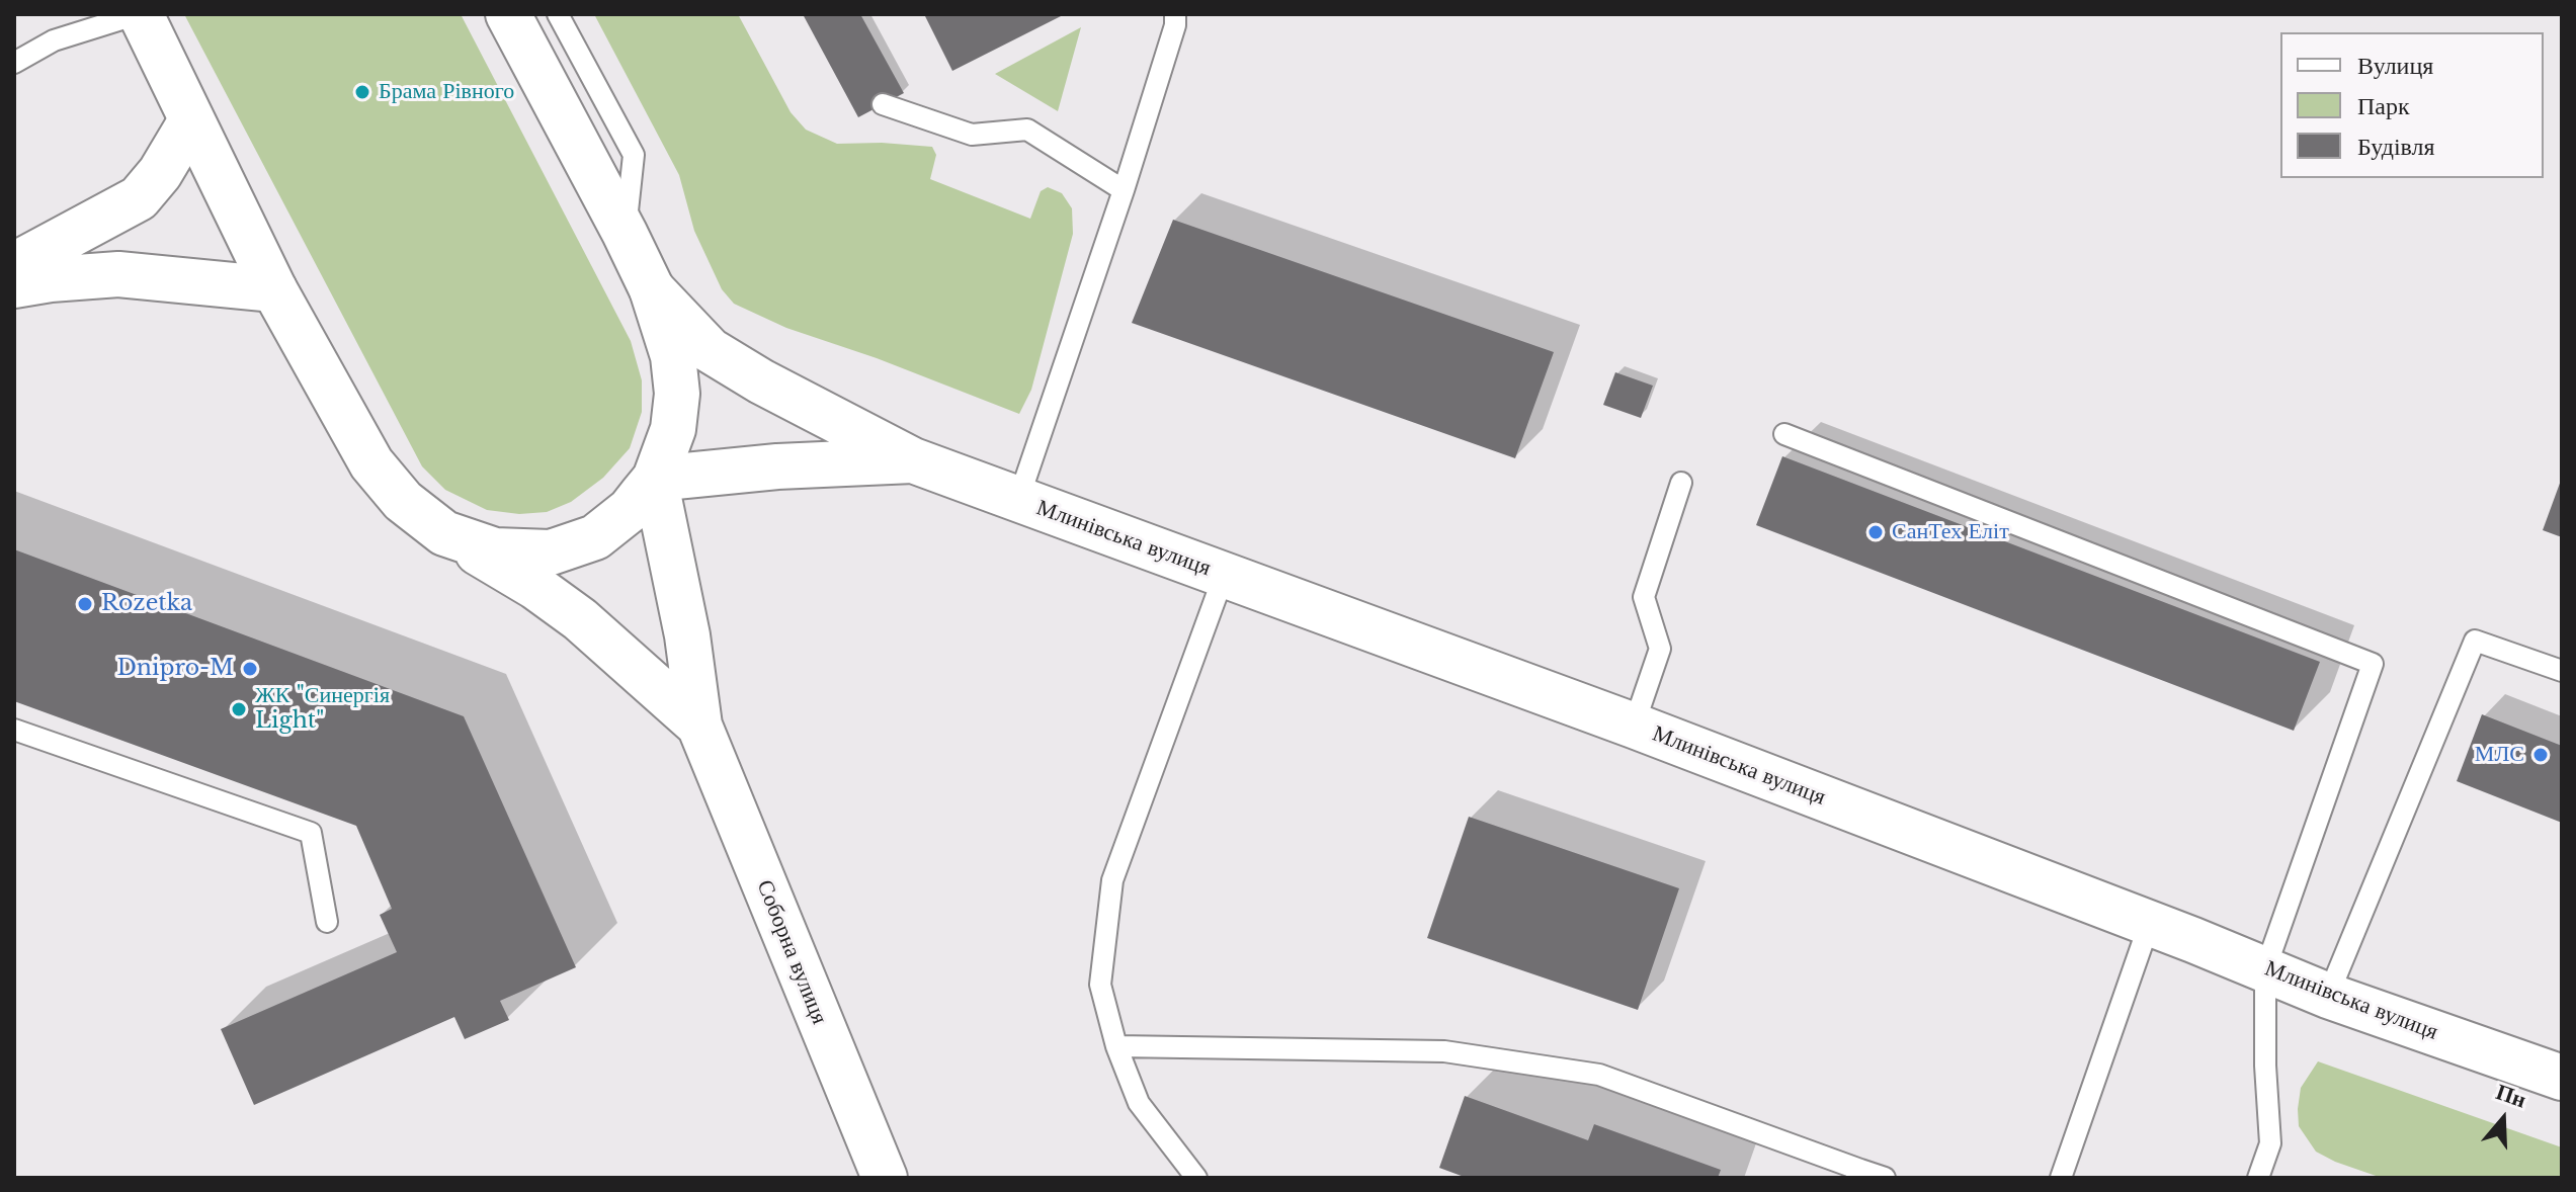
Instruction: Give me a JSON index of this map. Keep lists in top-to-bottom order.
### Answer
{
  "streets": {
    "main road": ["Млинівська вулиця", "Соборна вулиця"]
  },
  "crossings": [
    ["Млинівська вулиця", "Соборна вулиця"]
  ],
  "places": [
    "Брама Рівного",
    "СанТех Еліт",
    "Rozetka",
    "Dnipro-M",
    "ЖК \"Синергія Light\"",
    "МЛС"
  ],
  "legend": ["Вулиця", "Парк", "Будівля"],
  "north": "top"
}
